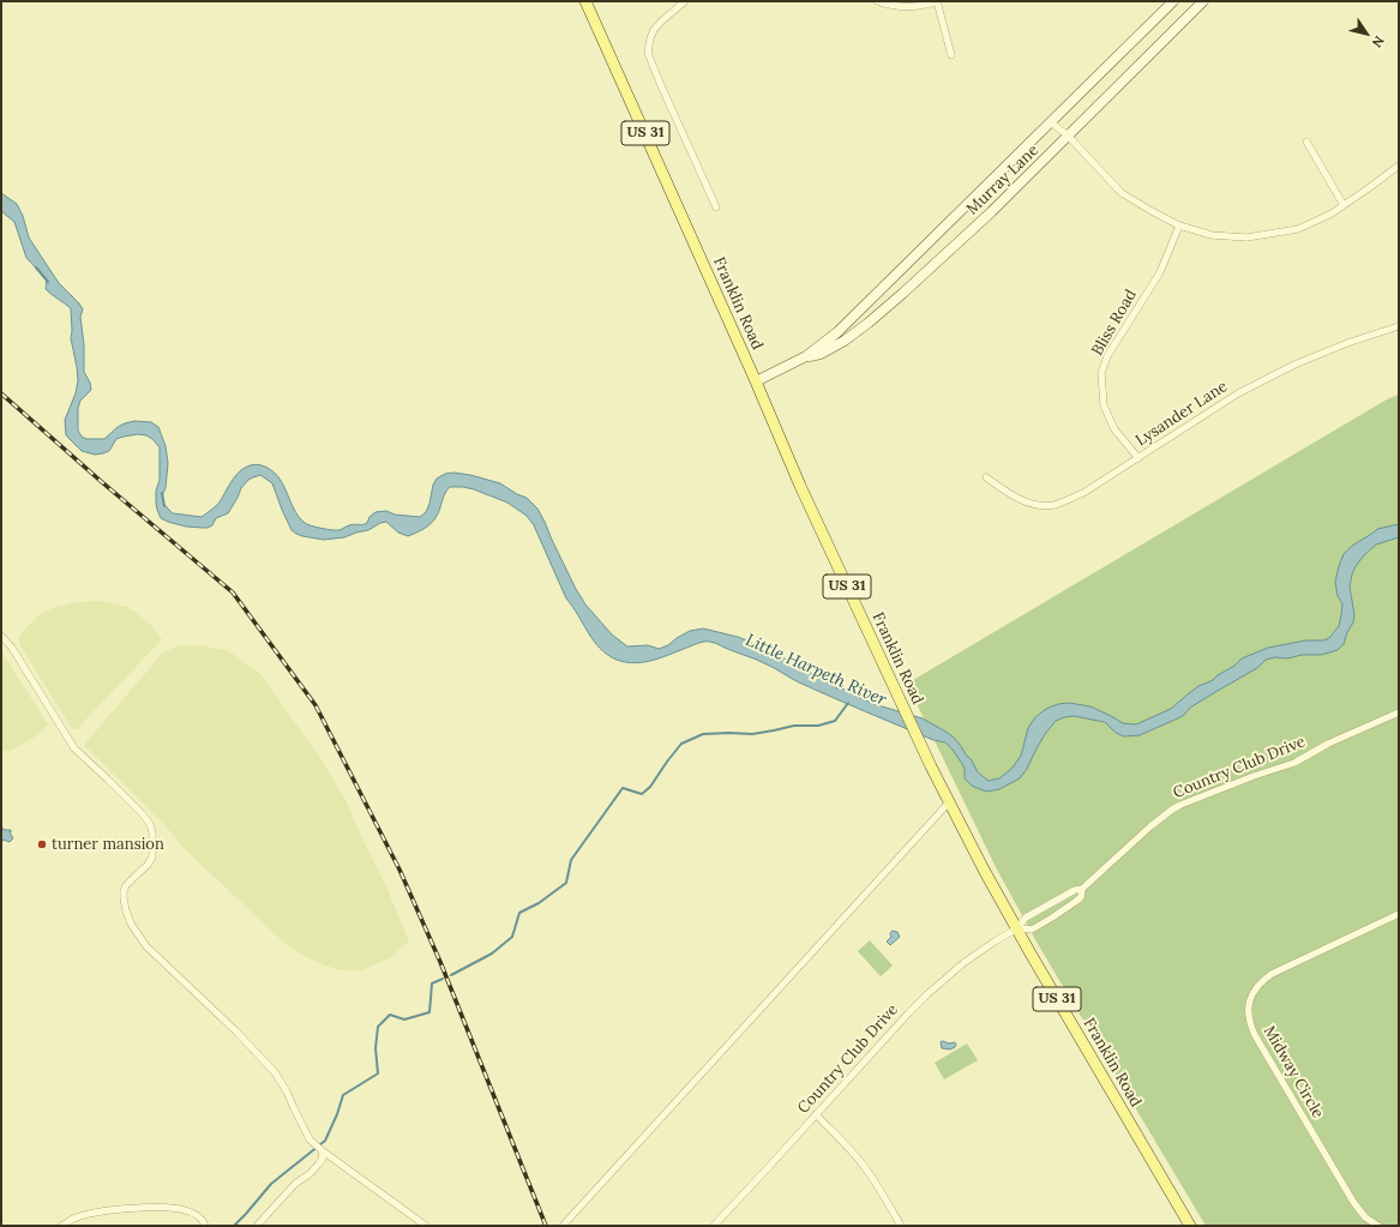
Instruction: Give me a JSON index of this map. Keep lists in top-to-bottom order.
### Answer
{
  "streets": {
    "main road": ["US 31", "Murray Lane", "Franklin Road"],
    "street": [
      "Bliss Road",
      "Lysander Lane",
      "Country Club Drive",
      "Midway Circle"
    ]
  },
  "crossings": [
    ["Murray Lane", "Franklin Road"],
    ["Franklin Road", "Country Club Drive"],
    ["Bliss Road", "Lysander Lane"]
  ],
  "water": ["Little Harpeth River"],
  "places": ["turner mansion"],
  "north": "bottom right"
}
